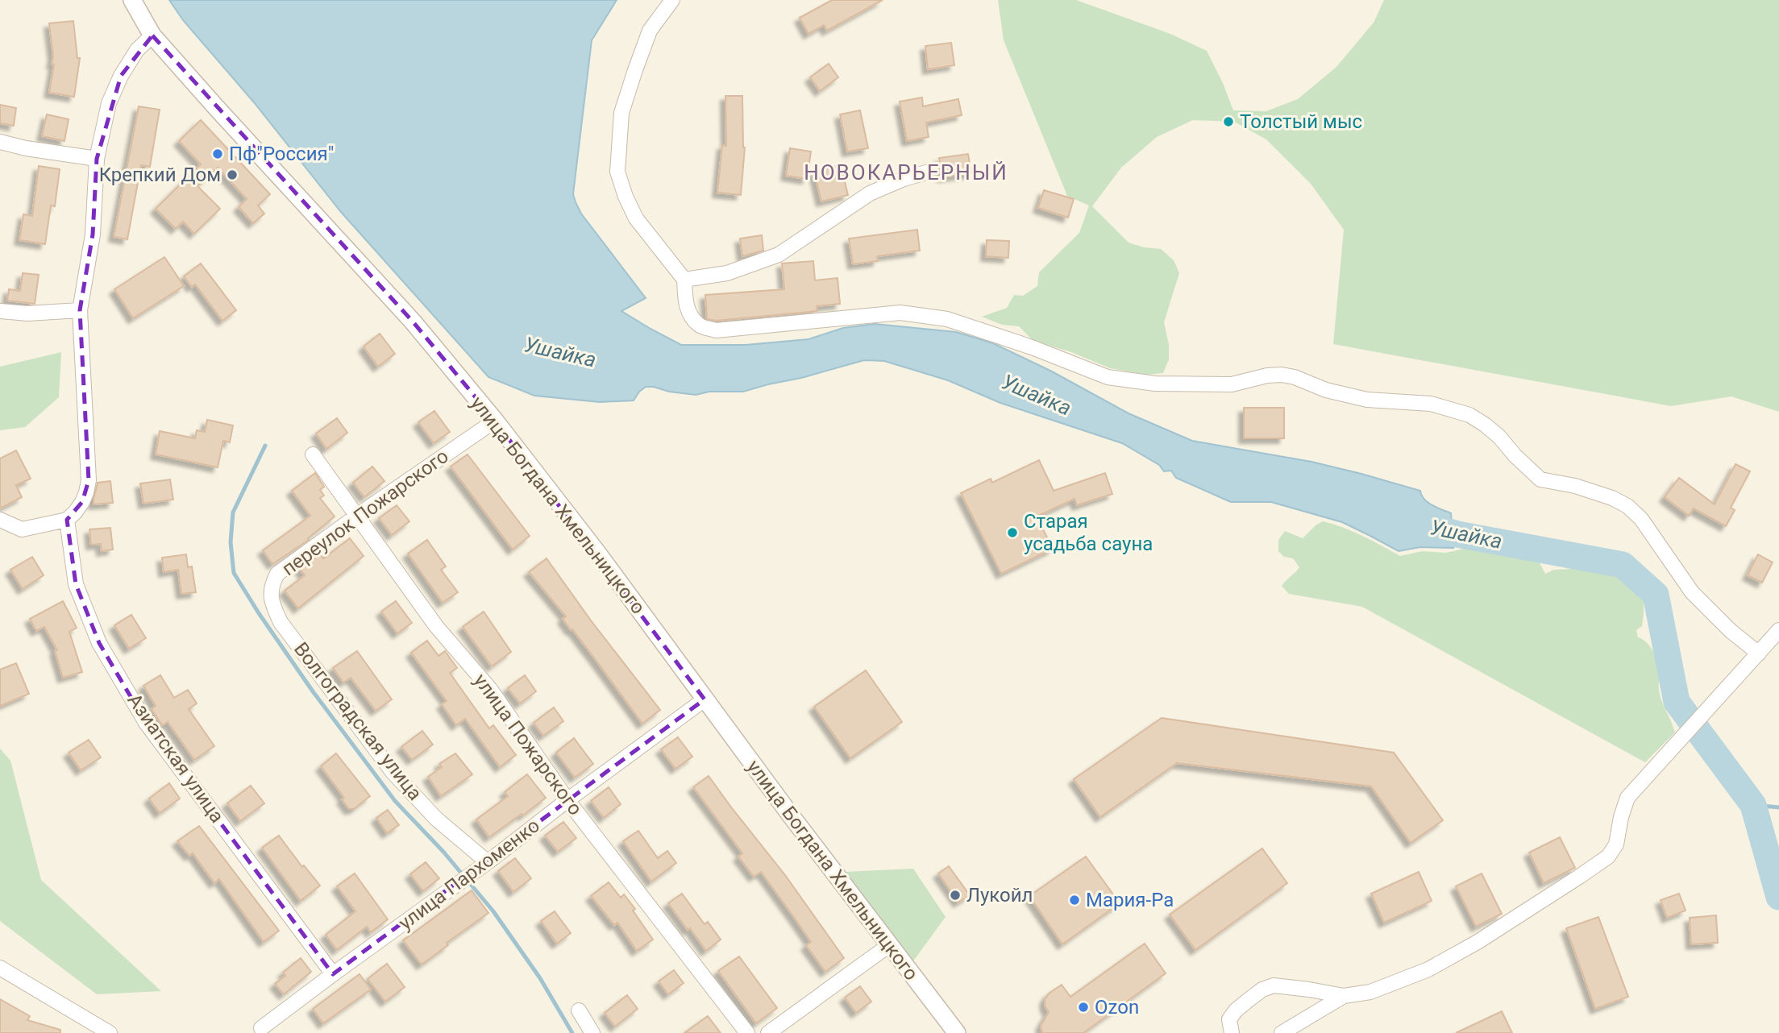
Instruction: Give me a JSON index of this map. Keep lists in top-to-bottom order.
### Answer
{
  "streets": {
    "street": [
      "улица Богдана Хмельницкого",
      "переулок Пожарского",
      "Волгоградская улица",
      "улица Пожарского",
      "Азиатская улица",
      "улица Пархоменко"
    ]
  },
  "crossings": [
    ["улица Богдана Хмельницкого", "переулок Пожарского"],
    ["улица Богдана Хмельницкого", "улица Пархоменко"],
    ["переулок Пожарского", "Волгоградская улица"],
    ["переулок Пожарского", "улица Пожарского"],
    ["Волгоградская улица", "улица Пархоменко"],
    ["улица Пожарского", "улица Пархоменко"],
    ["Азиатская улица", "улица Пархоменко"]
  ],
  "districts": ["НОВОКАРЬЕРНЫЙ"],
  "water": ["Ушайка"],
  "places": [
    "Толстый мыс",
    "Пф\"Россия\"",
    "Крепкий Дом",
    "Старая усадьба сауна",
    "Лукойл",
    "Мария-Ра",
    "Ozon"
  ]
}
